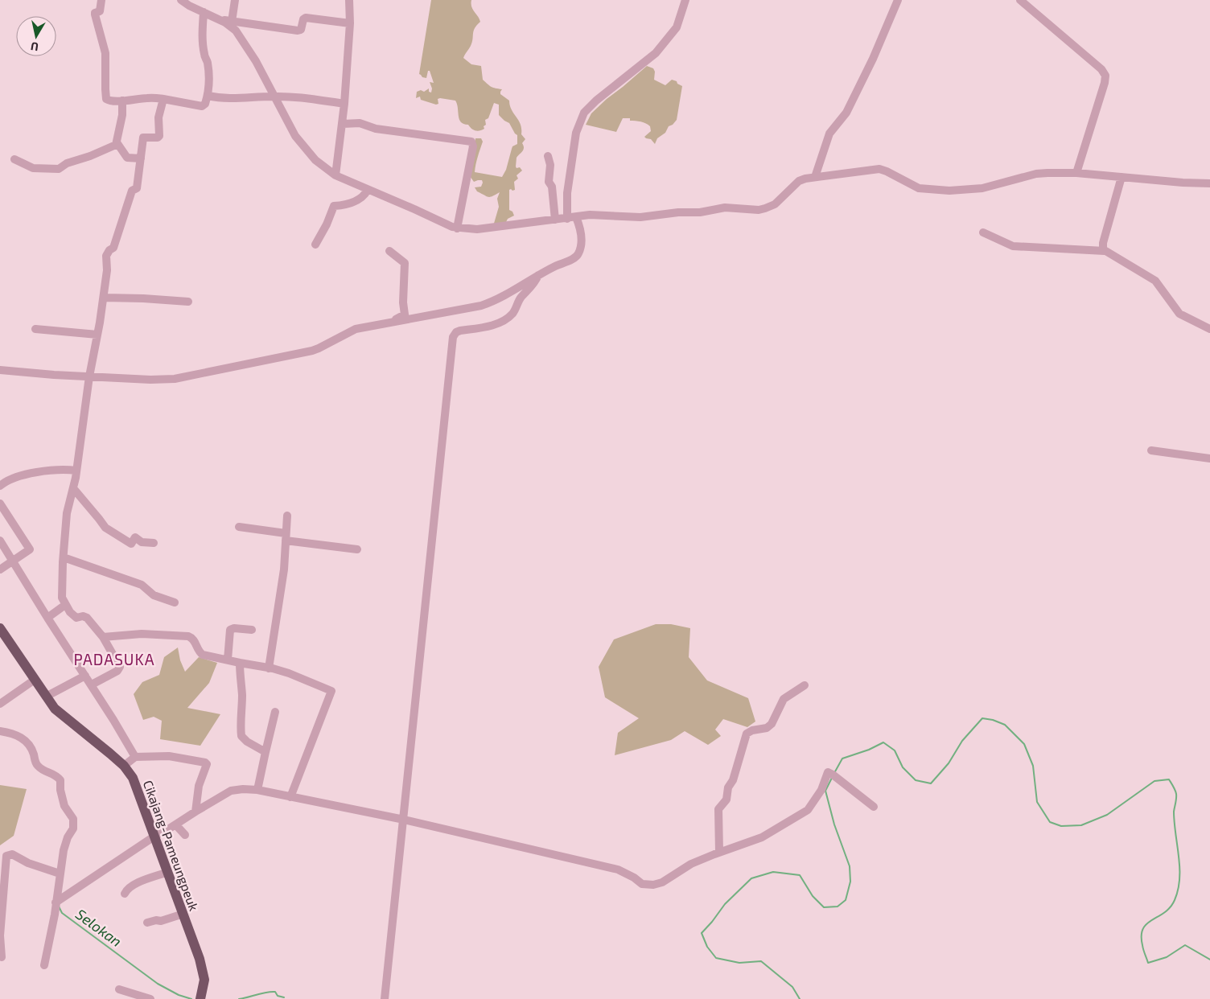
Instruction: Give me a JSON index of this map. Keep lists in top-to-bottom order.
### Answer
{
  "streets": {
    "main road": ["Cikajang-Pameungpeuk"]
  },
  "districts": ["PADASUKA"],
  "water": ["Selokan"],
  "north": "bottom"
}
